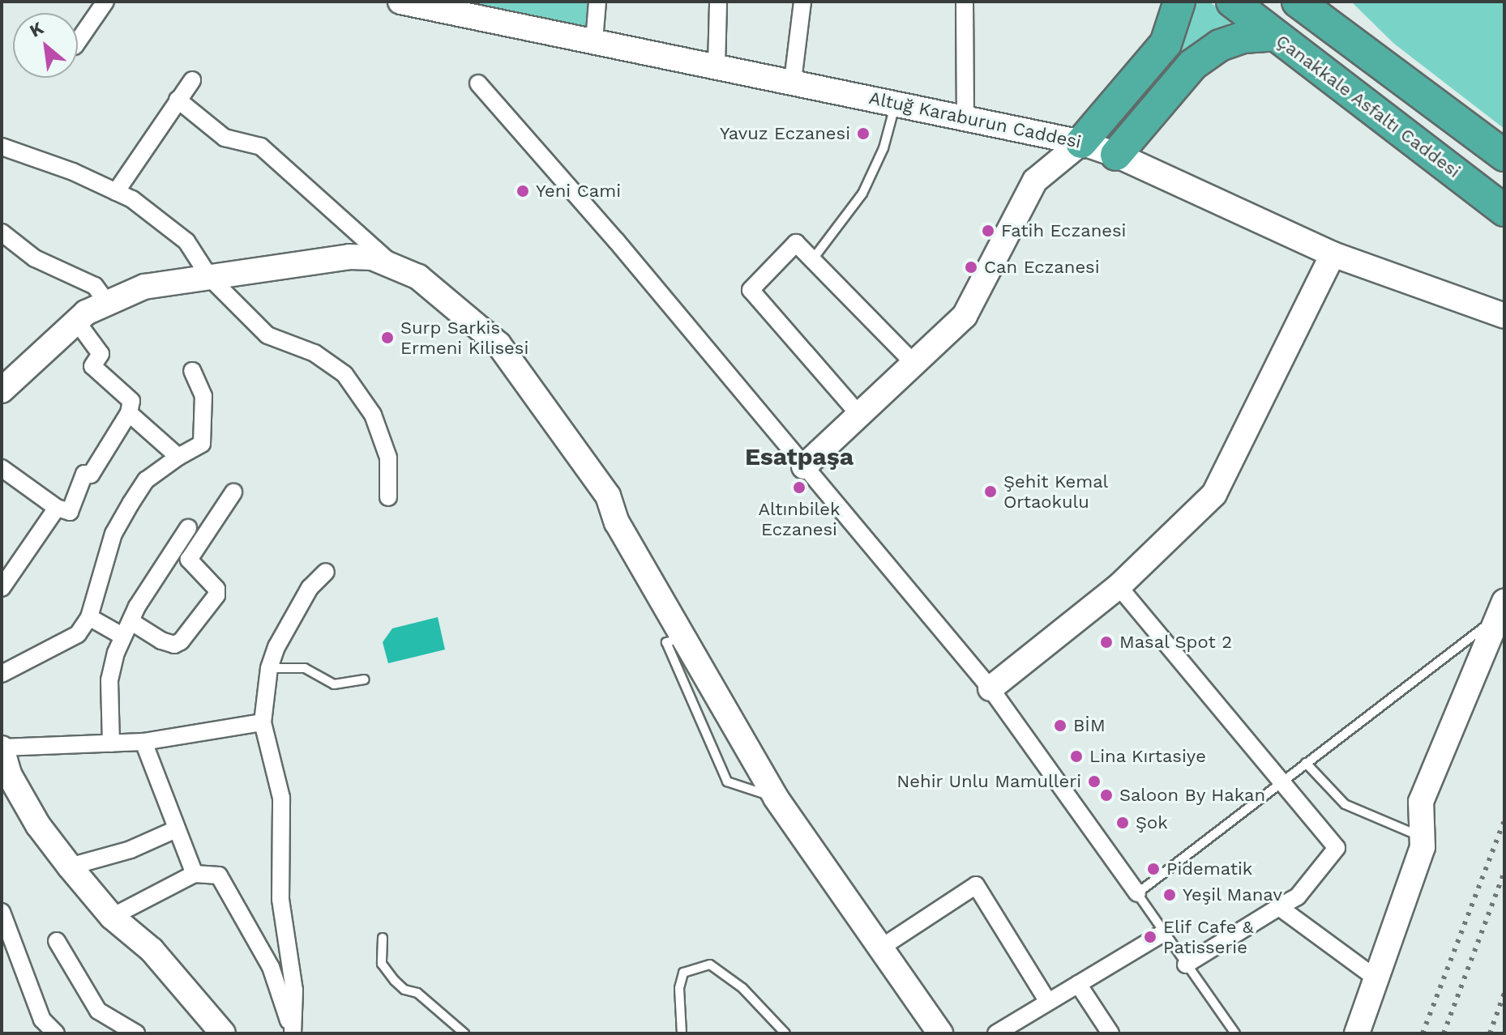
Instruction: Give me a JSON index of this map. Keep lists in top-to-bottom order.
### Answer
{
  "streets": {
    "highway": ["Çanakkale Asfaltı Caddesi"],
    "street": ["Altuğ Karaburun Caddesi"]
  },
  "districts": ["Esatpaşa"],
  "places": [
    "Yavuz Eczanesi",
    "Yeni Cami",
    "Fatih Eczanesi",
    "Can Eczanesi",
    "Surp Sarkis Ermeni Kilisesi",
    "Altınbilek Eczanesi",
    "Şehit Kemal Ortaokulu",
    "Masal Spot 2",
    "BİM",
    "Lina Kırtasiye",
    "Nehir Unlu Mamulleri",
    "Saloon By Hakan",
    "Şok",
    "Pidematik",
    "Yeşil Manav",
    "Elif Cafe & Patisserie"
  ],
  "north": "top left"
}
